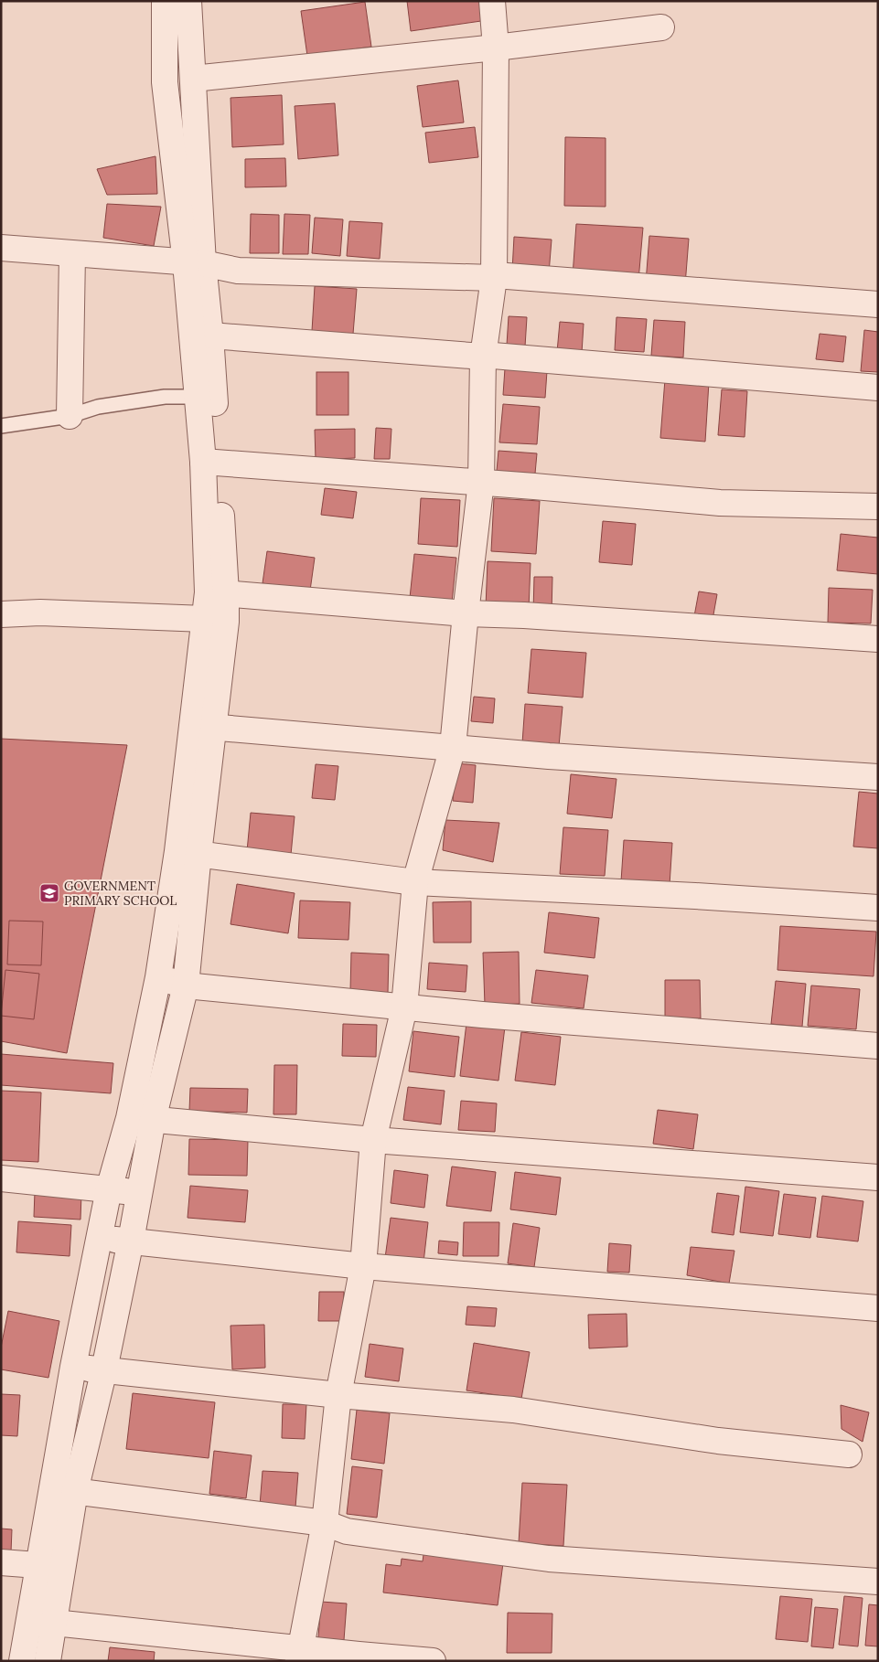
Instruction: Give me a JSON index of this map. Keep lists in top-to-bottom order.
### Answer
{
  "places": {
    "school or university": ["GOVERNMENT PRIMARY SCHOOL"]
  }
}
